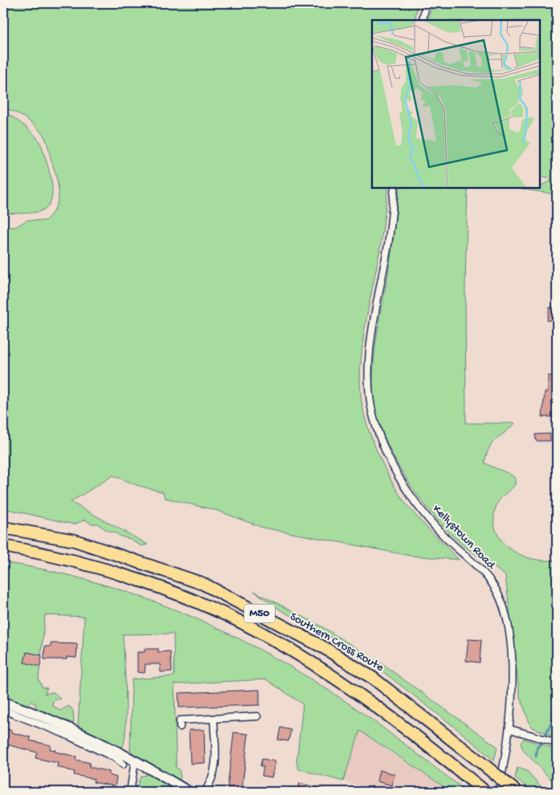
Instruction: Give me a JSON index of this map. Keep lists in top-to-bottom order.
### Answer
{
  "streets": {
    "highway": ["M50", "Southern Cross Route"],
    "street": ["Kellystown Road"]
  }
}
